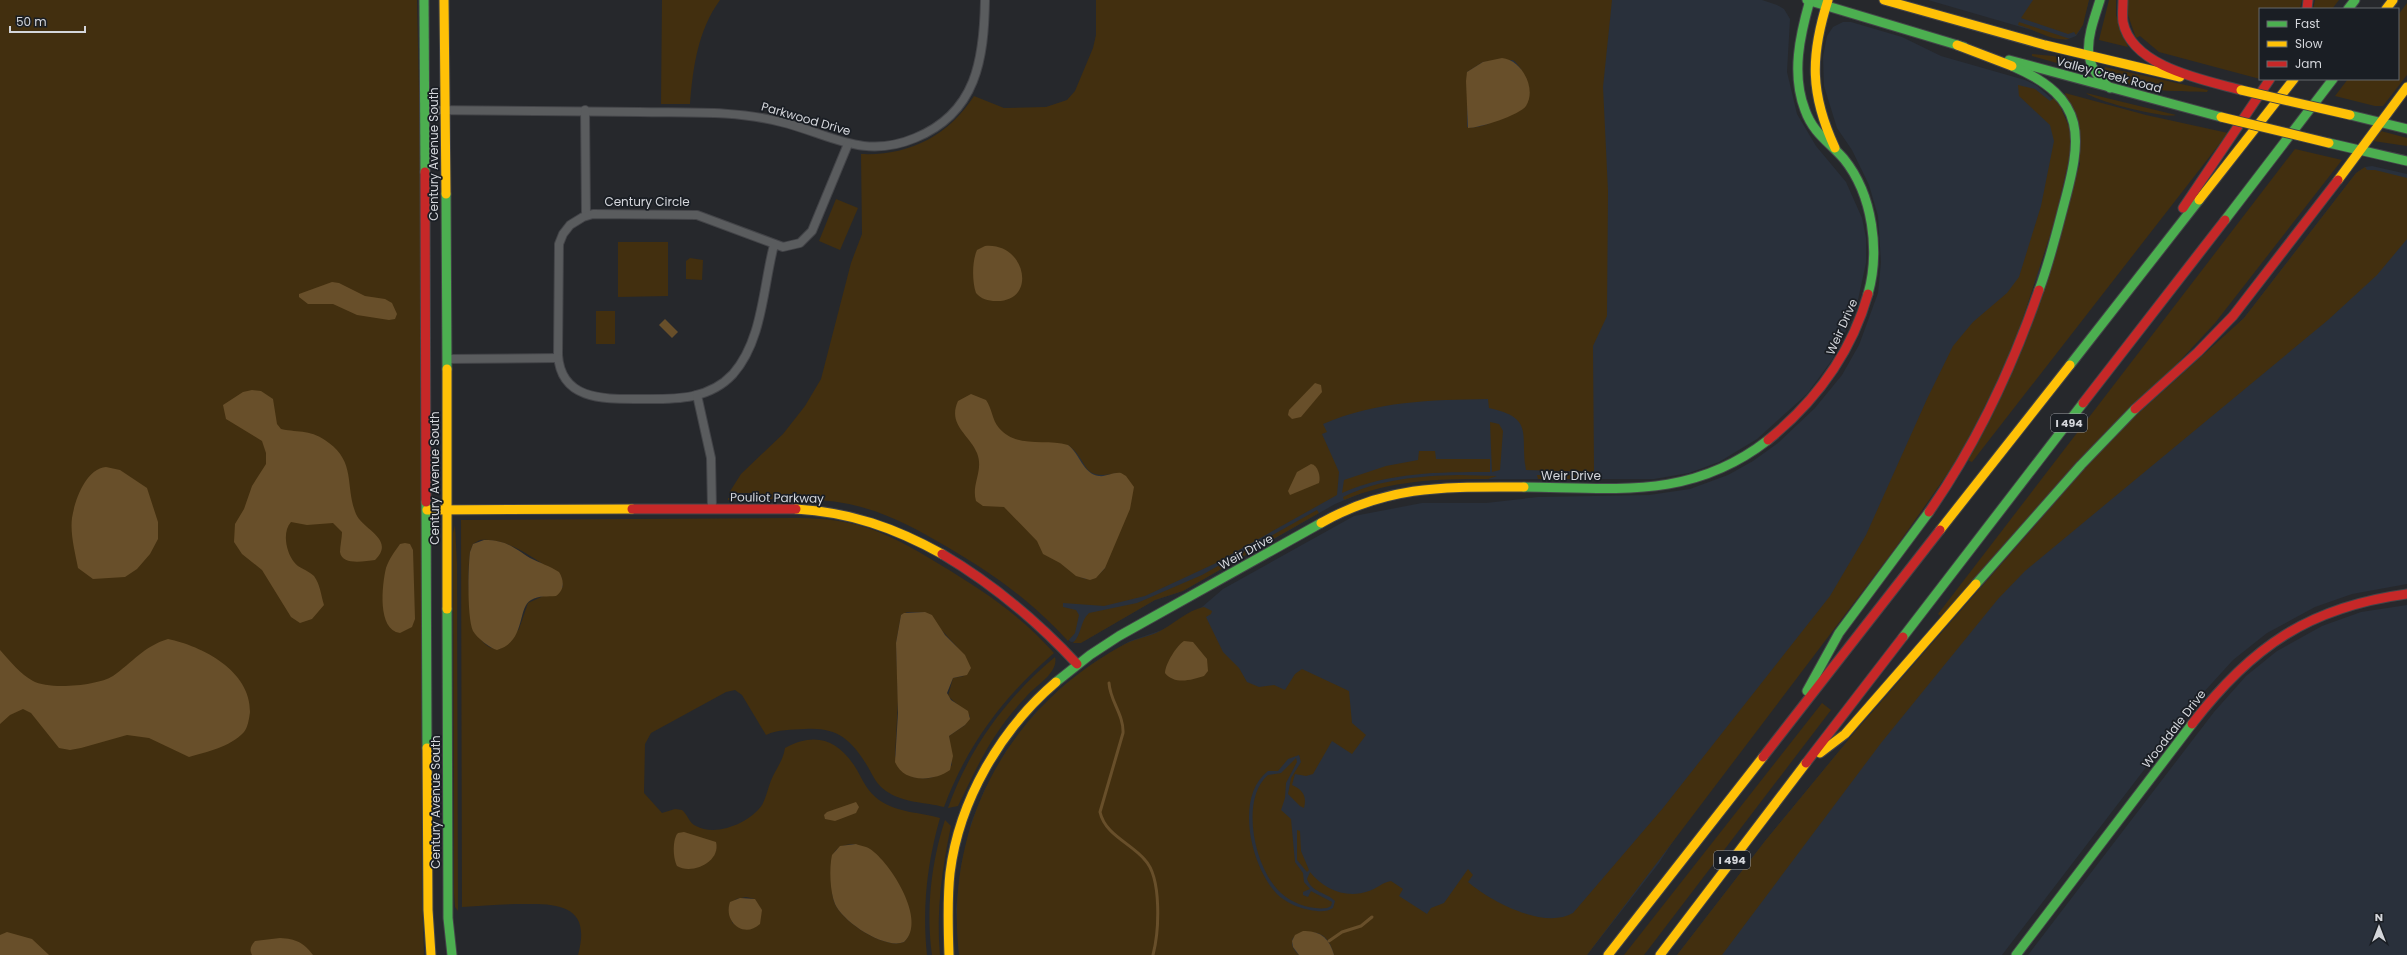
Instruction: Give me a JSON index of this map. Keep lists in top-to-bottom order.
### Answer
{
  "streets": {
    "main road": [
      "Valley Creek Road",
      "Century Avenue South",
      "Weir Drive",
      "I 494",
      "Pouliot Parkway",
      "Wooddale Drive"
    ],
    "street": ["Parkwood Drive", "Century Circle"]
  },
  "crossings": [
    ["Valley Creek Road", "Weir Drive"],
    ["Parkwood Drive", "Century Avenue South"],
    ["Parkwood Drive", "Century Circle"],
    ["Century Avenue South", "Pouliot Parkway"],
    ["Weir Drive", "Pouliot Parkway"]
  ],
  "legend": ["Fast", "Slow", "Jam"],
  "scale_bar": "50 m",
  "north": "top"
}
